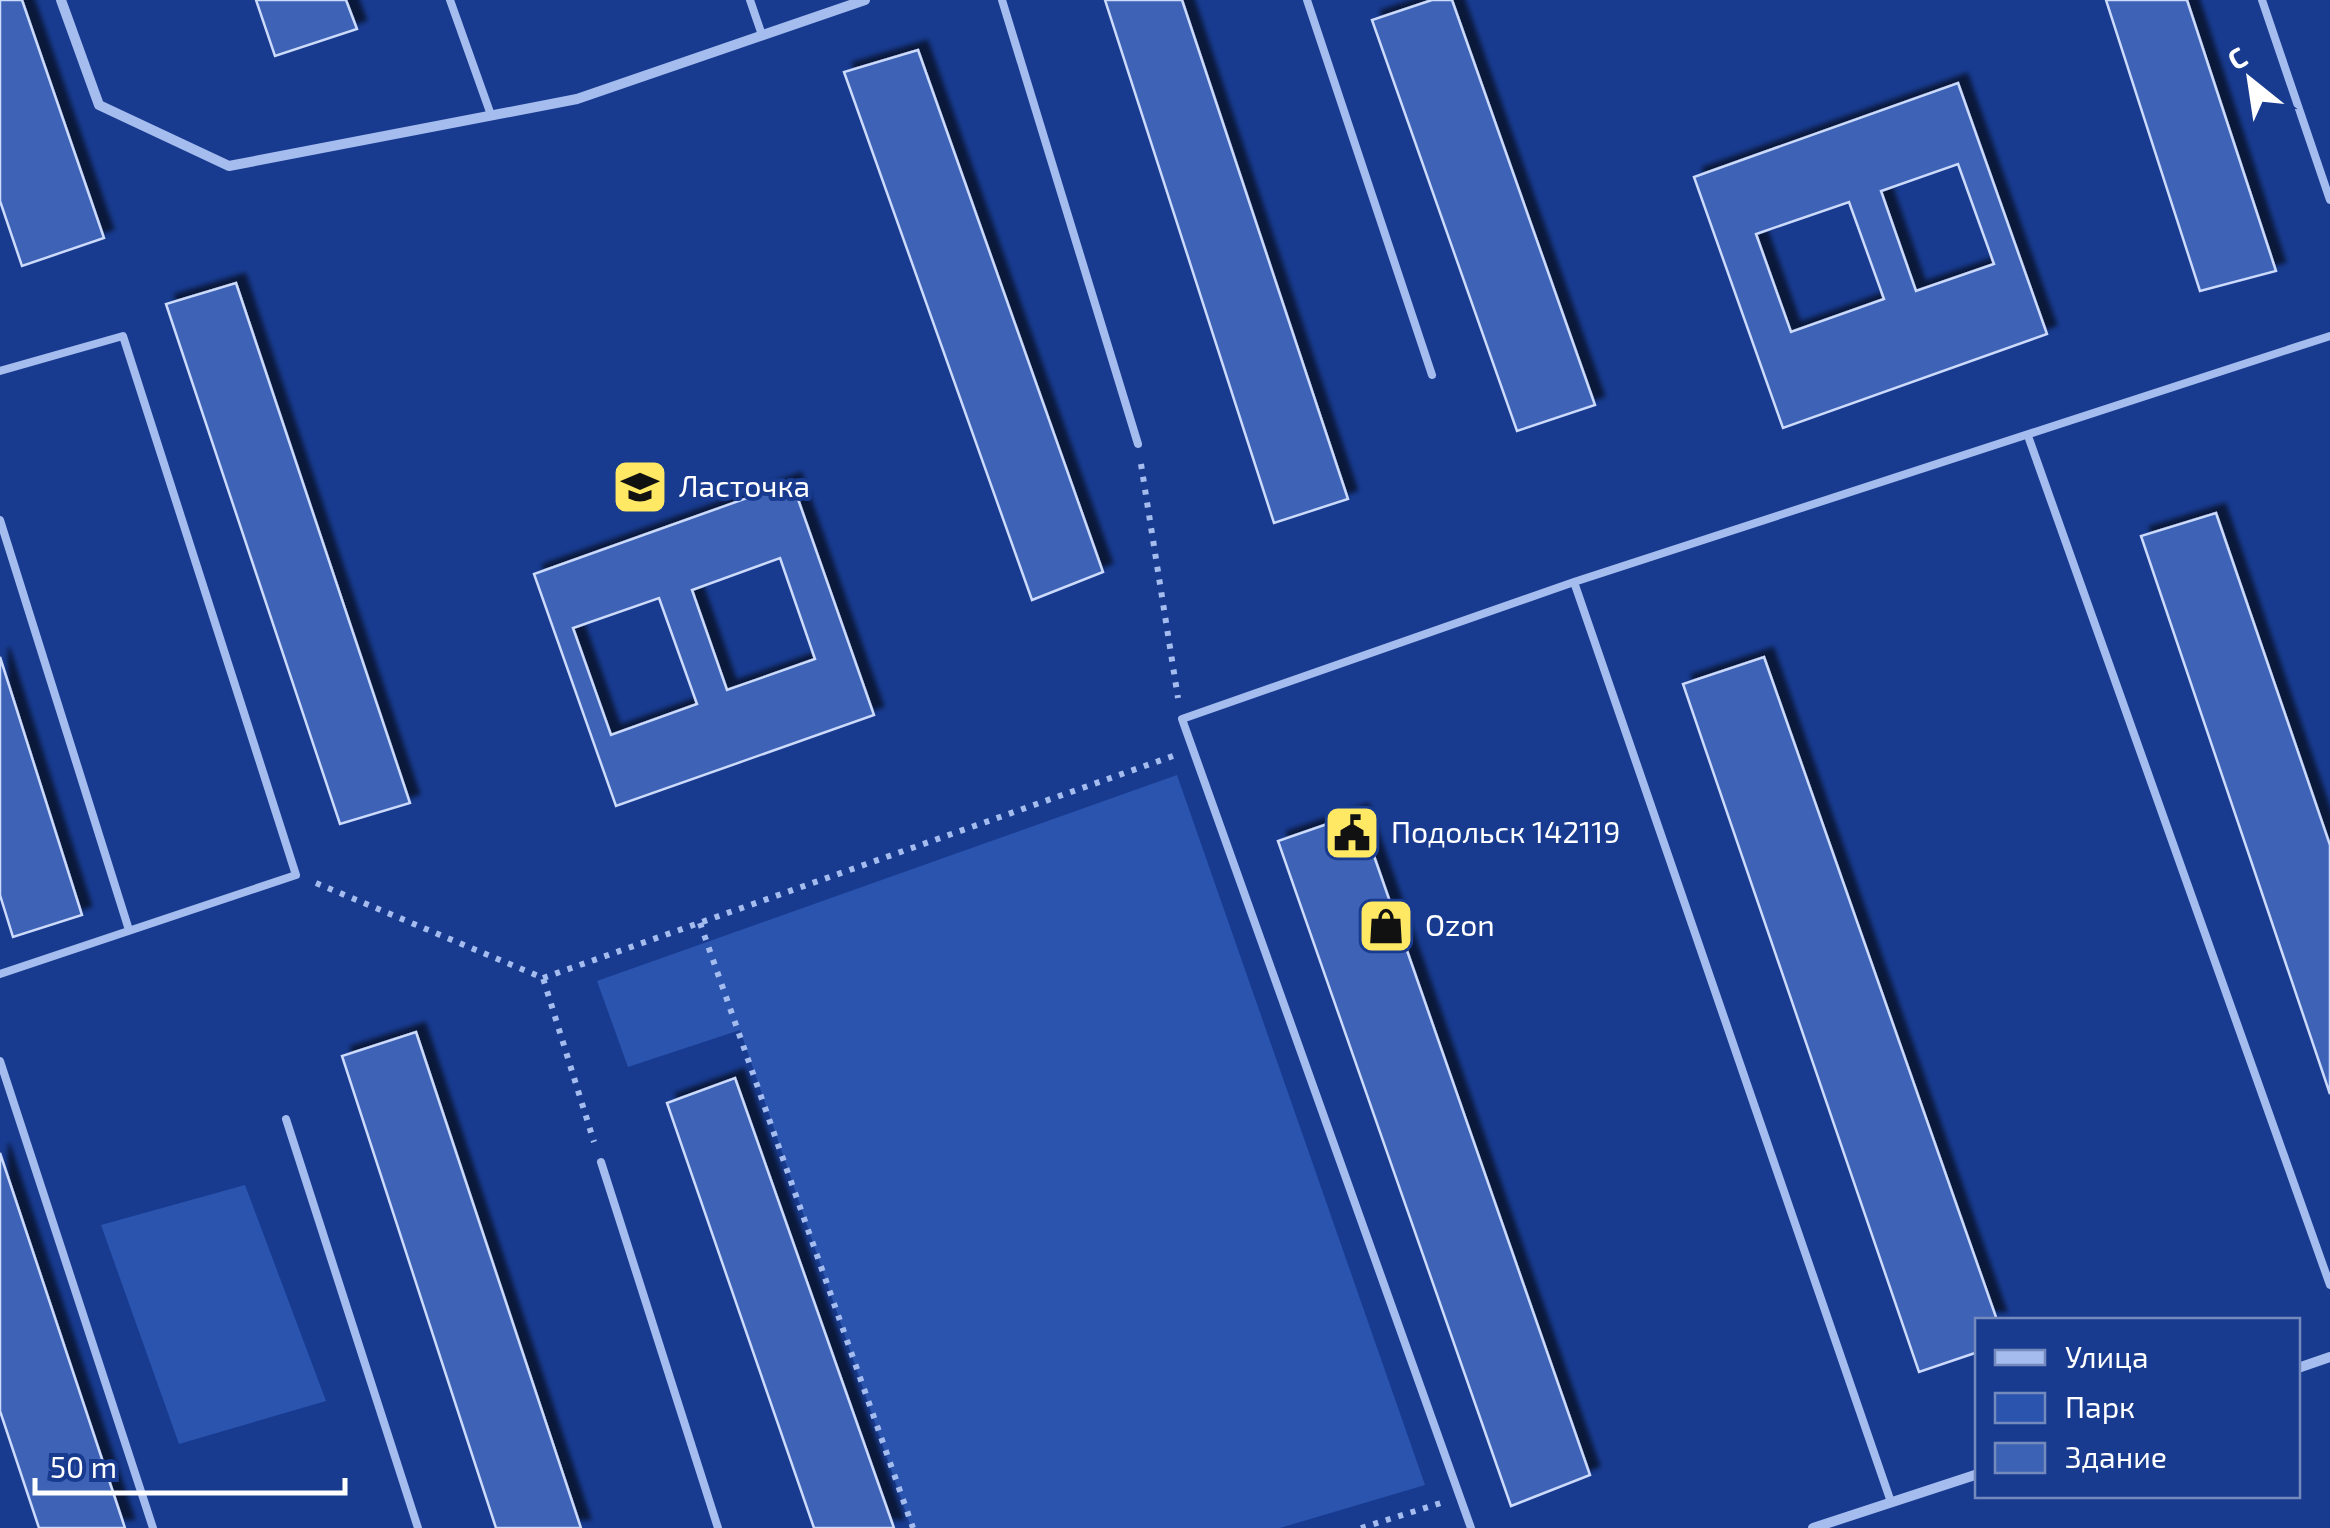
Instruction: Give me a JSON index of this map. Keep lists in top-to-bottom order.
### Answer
{
  "places": {
    "school or university": ["Ласточка"],
    "public building": ["Подольск 142119"],
    "shop": ["Ozon"]
  },
  "legend": ["Улица", "Парк", "Здание"],
  "scale_bar": "50 m",
  "north": "top left"
}
